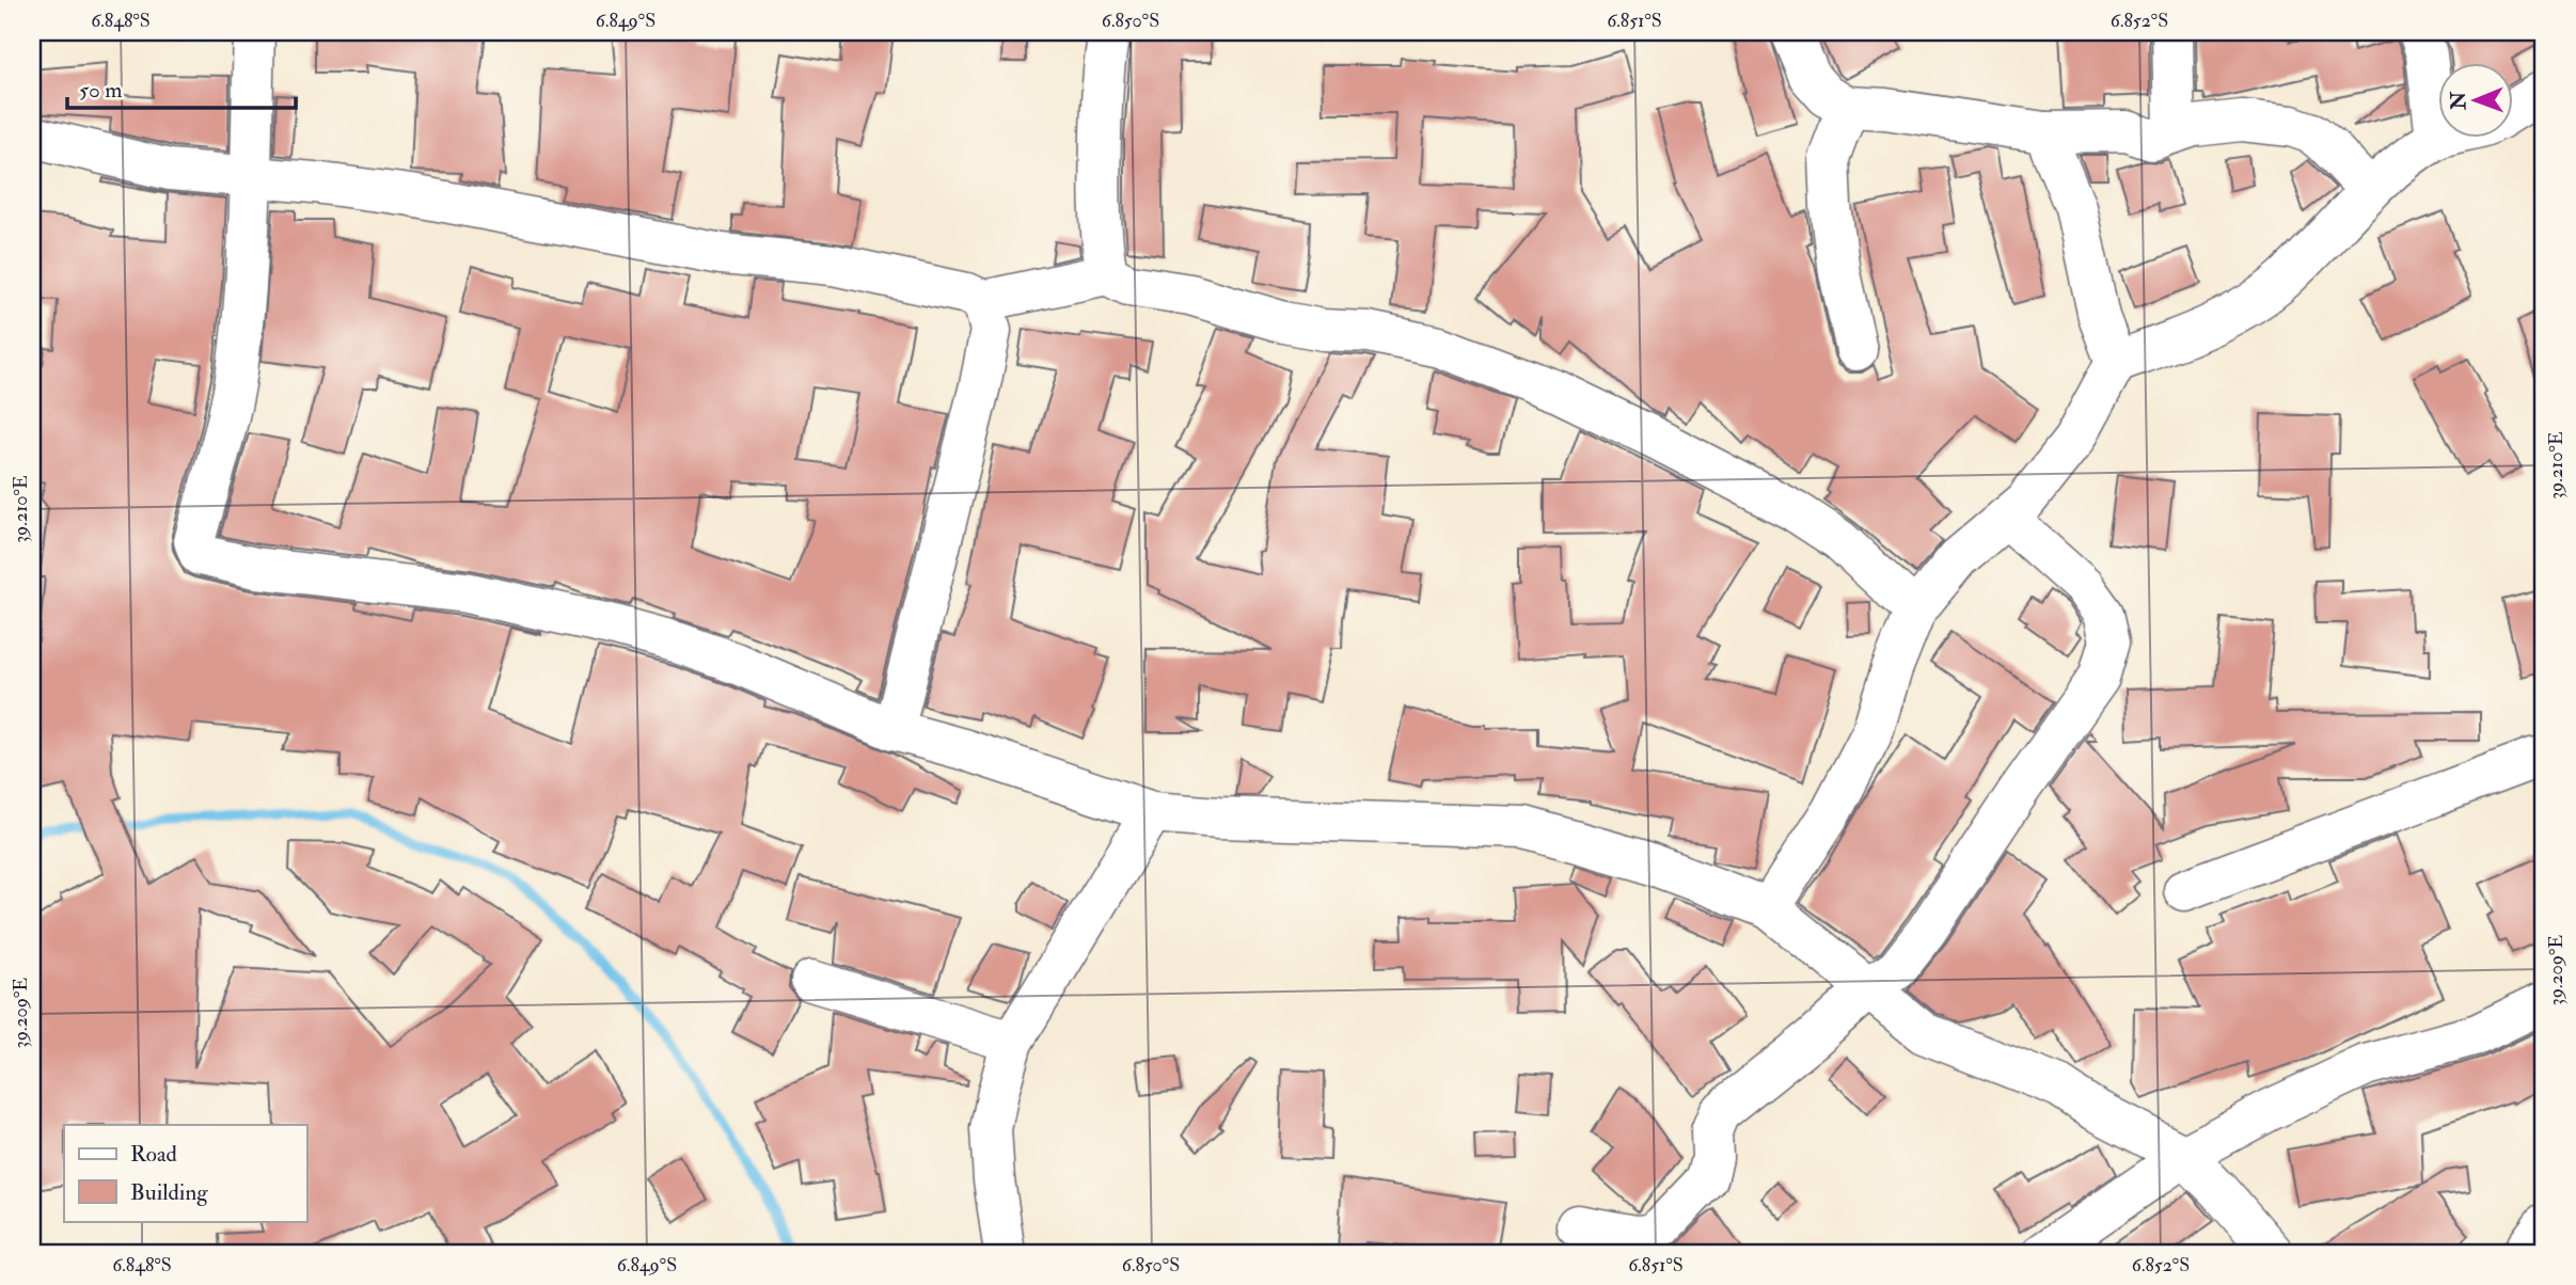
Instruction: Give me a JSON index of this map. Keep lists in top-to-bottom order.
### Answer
{
  "legend": ["Road", "Building"],
  "scale_bar": "50 m",
  "north": "left",
  "coordinates": [
    "6.848°S",
    "6.849°S",
    "6.850°S",
    "6.851°S",
    "6.852°S",
    "39.210°E",
    "39.209°E"
  ]
}
